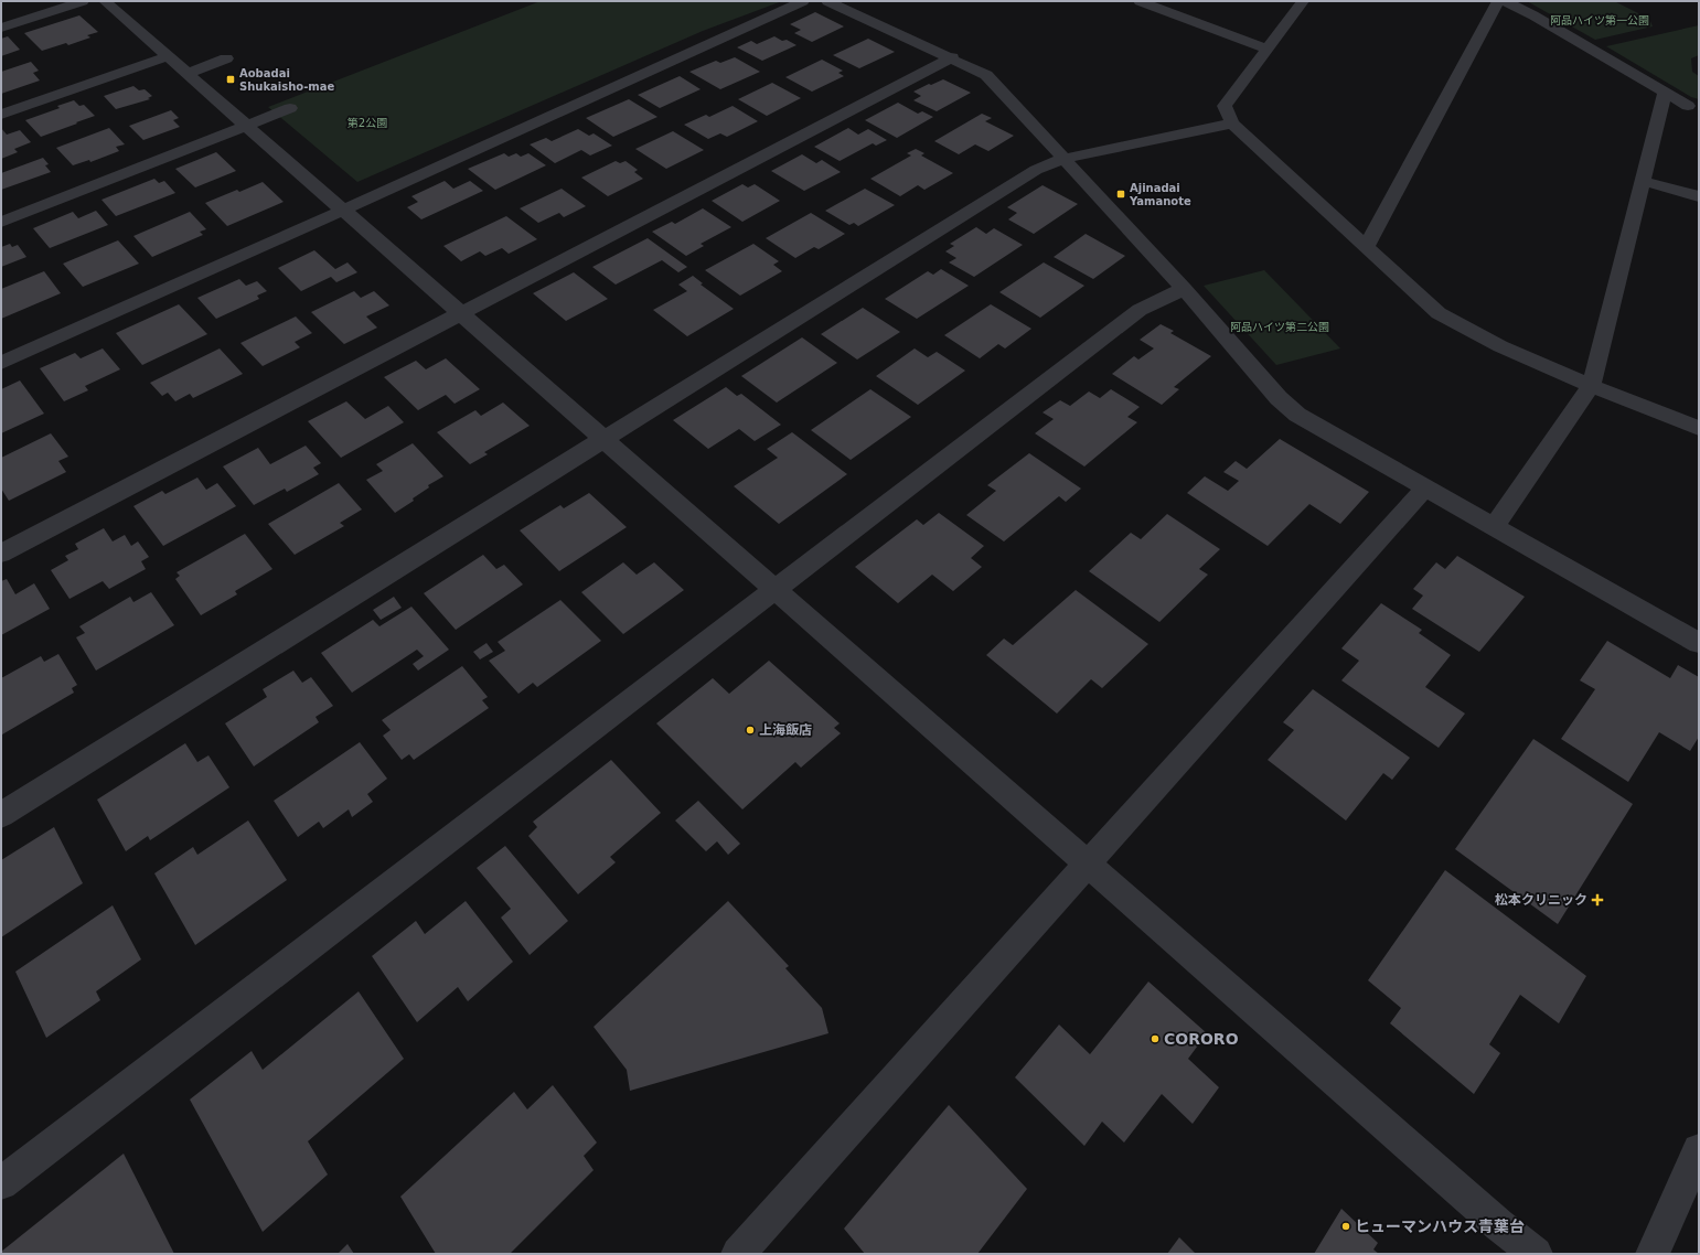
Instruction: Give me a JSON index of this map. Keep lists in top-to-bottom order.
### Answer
{
  "parks": ["阿品ハイツ第一公園", "第2公園", "阿品ハイツ第二公園"],
  "places": {
    "transit": ["Aobadai Shukaisho-mae", "Ajinadai Yamanote"],
    "other": ["上海飯店", "CORORO", "ヒューマンハウス青葉台"],
    "health": ["松本クリニック"]
  }
}
